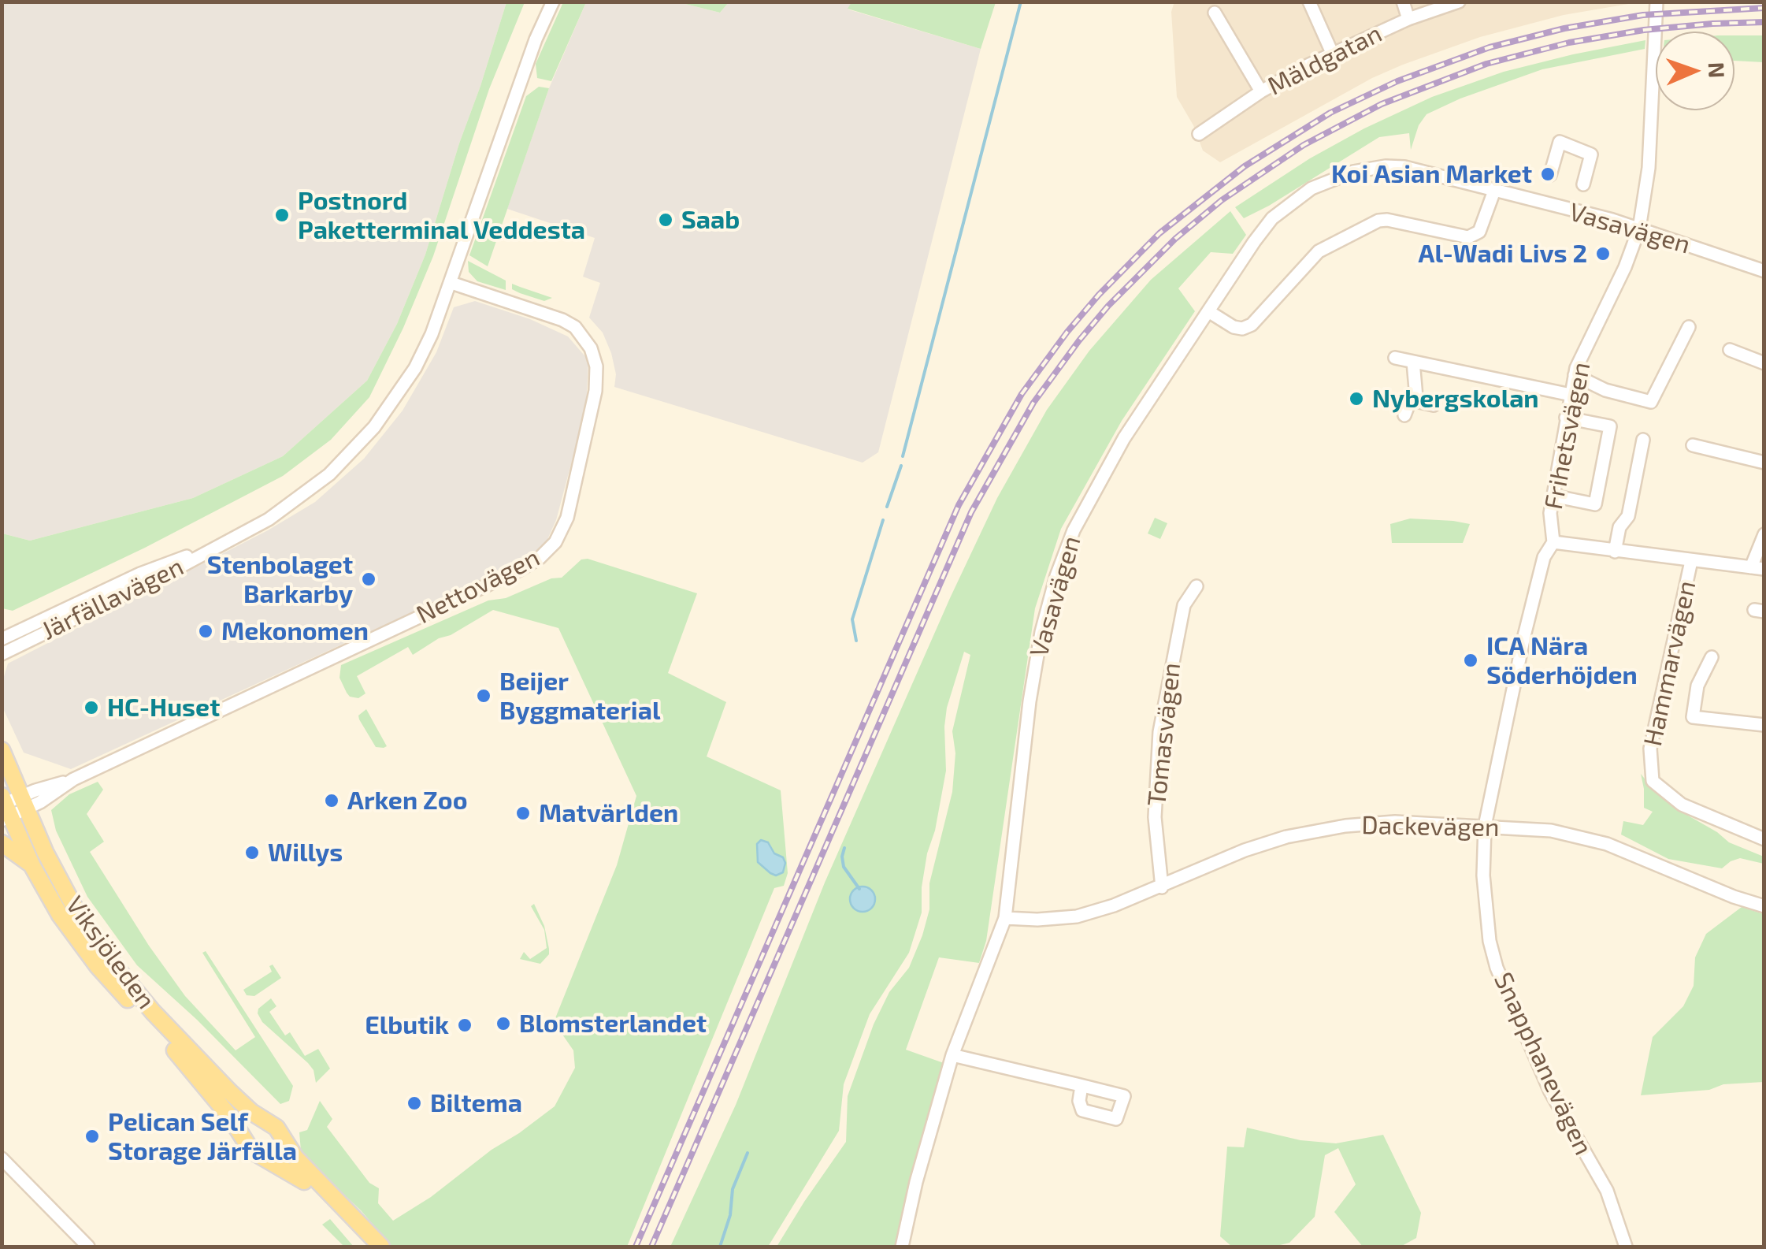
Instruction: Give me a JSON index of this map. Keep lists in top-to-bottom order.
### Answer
{
  "streets": {
    "main road": ["Viksjöleden"],
    "street": [
      "Mäldgatan",
      "Vasavägen",
      "Frihetsvägen",
      "Nettovägen",
      "Järfällavägen",
      "Hammarvägen",
      "Tomasvägen",
      "Dackevägen",
      "Snapphanevägen"
    ]
  },
  "crossings": [
    ["Vasavägen", "Frihetsvägen"],
    ["Vasavägen", "Dackevägen"],
    ["Frihetsvägen", "Dackevägen"],
    ["Frihetsvägen", "Snapphanevägen"],
    ["Nettovägen", "Järfällavägen"],
    ["Nettovägen", "Viksjöleden"],
    ["Tomasvägen", "Dackevägen"],
    ["Dackevägen", "Snapphanevägen"]
  ],
  "places": [
    "Koi Asian Market",
    "Postnord Paketterminal Veddesta",
    "Saab",
    "Al-Wadi Livs 2",
    "Nybergskolan",
    "Stenbolaget Barkarby",
    "Mekonomen",
    "ICA Nära Söderhöjden",
    "Beijer Byggmaterial",
    "HC-Huset",
    "Arken Zoo",
    "Matvärlden",
    "Willys",
    "Blomsterlandet",
    "Elbutik",
    "Biltema",
    "Pelican Self Storage Järfälla"
  ],
  "north": "right"
}
